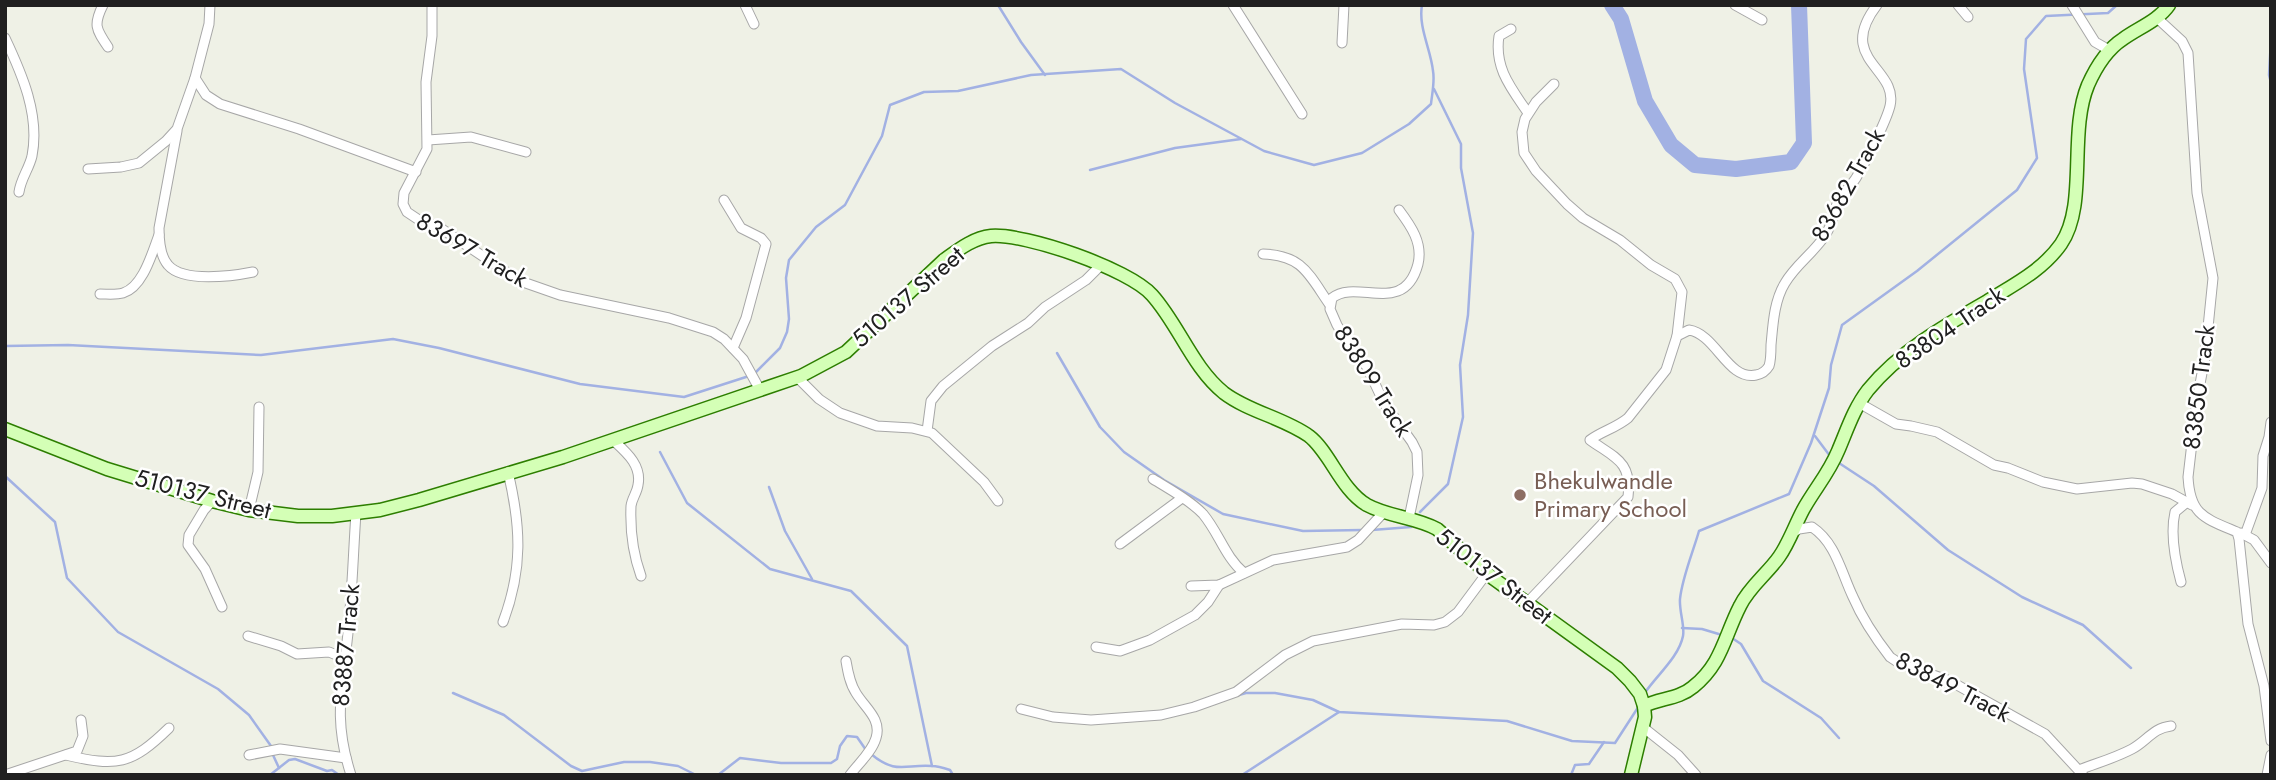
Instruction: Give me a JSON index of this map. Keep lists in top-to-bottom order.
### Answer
{
  "streets": {
    "street": [
      "83682 Track",
      "83697 Track",
      "510137 Street",
      "83804 Track",
      "83809 Track",
      "83850 Track",
      "83887 Track",
      "83849 Track"
    ]
  },
  "crossings": [
    ["83697 Track", "510137 Street"],
    ["510137 Street", "83804 Track"],
    ["510137 Street", "83809 Track"],
    ["510137 Street", "83887 Track"],
    ["83804 Track", "83850 Track"],
    ["83804 Track", "83849 Track"]
  ],
  "places": ["Bhekulwandle Primary School"]
}
